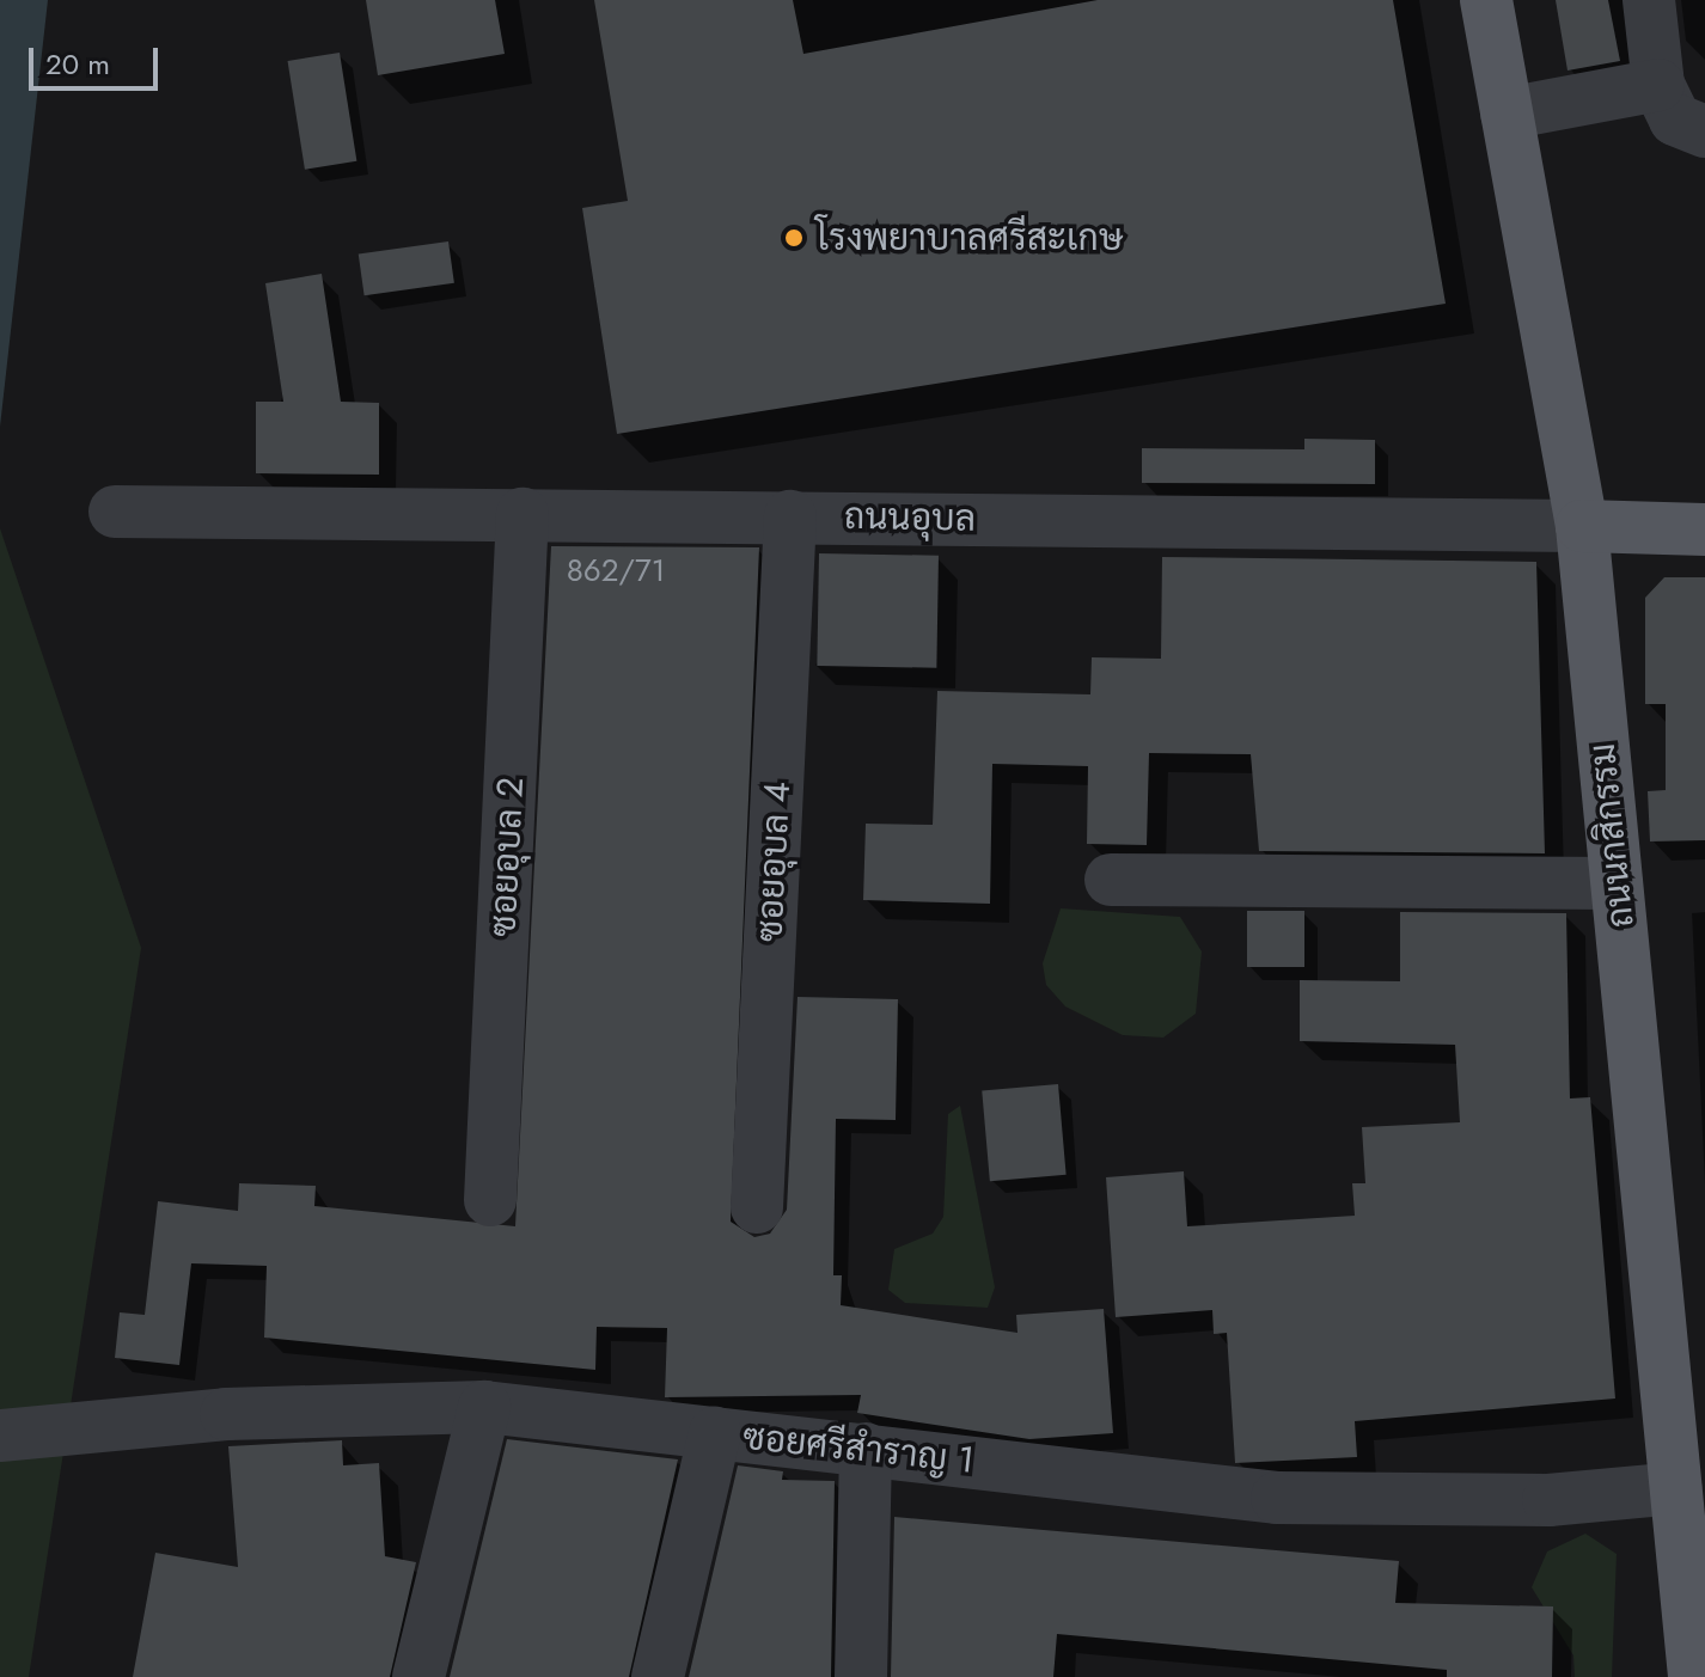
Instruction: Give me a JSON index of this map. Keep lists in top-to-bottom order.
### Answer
{
  "streets": {
    "main road": ["ถนนอุบล", "ถนนกสิกรรม"],
    "street": ["ซอยอุบล 2", "ซอยอุบล 4", "ซอยศรีสำราญ 1"]
  },
  "crossings": [
    ["ถนนอุบล", "ถนนกสิกรรม"],
    ["ถนนอุบล", "ซอยอุบล 2"],
    ["ถนนอุบล", "ซอยอุบล 4"],
    ["ถนนกสิกรรม", "ซอยศรีสำราญ 1"]
  ],
  "places": ["โรงพยาบาลศรีสะเกษ"],
  "house_numbers": ["862/71"],
  "scale_bar": "20 m"
}
